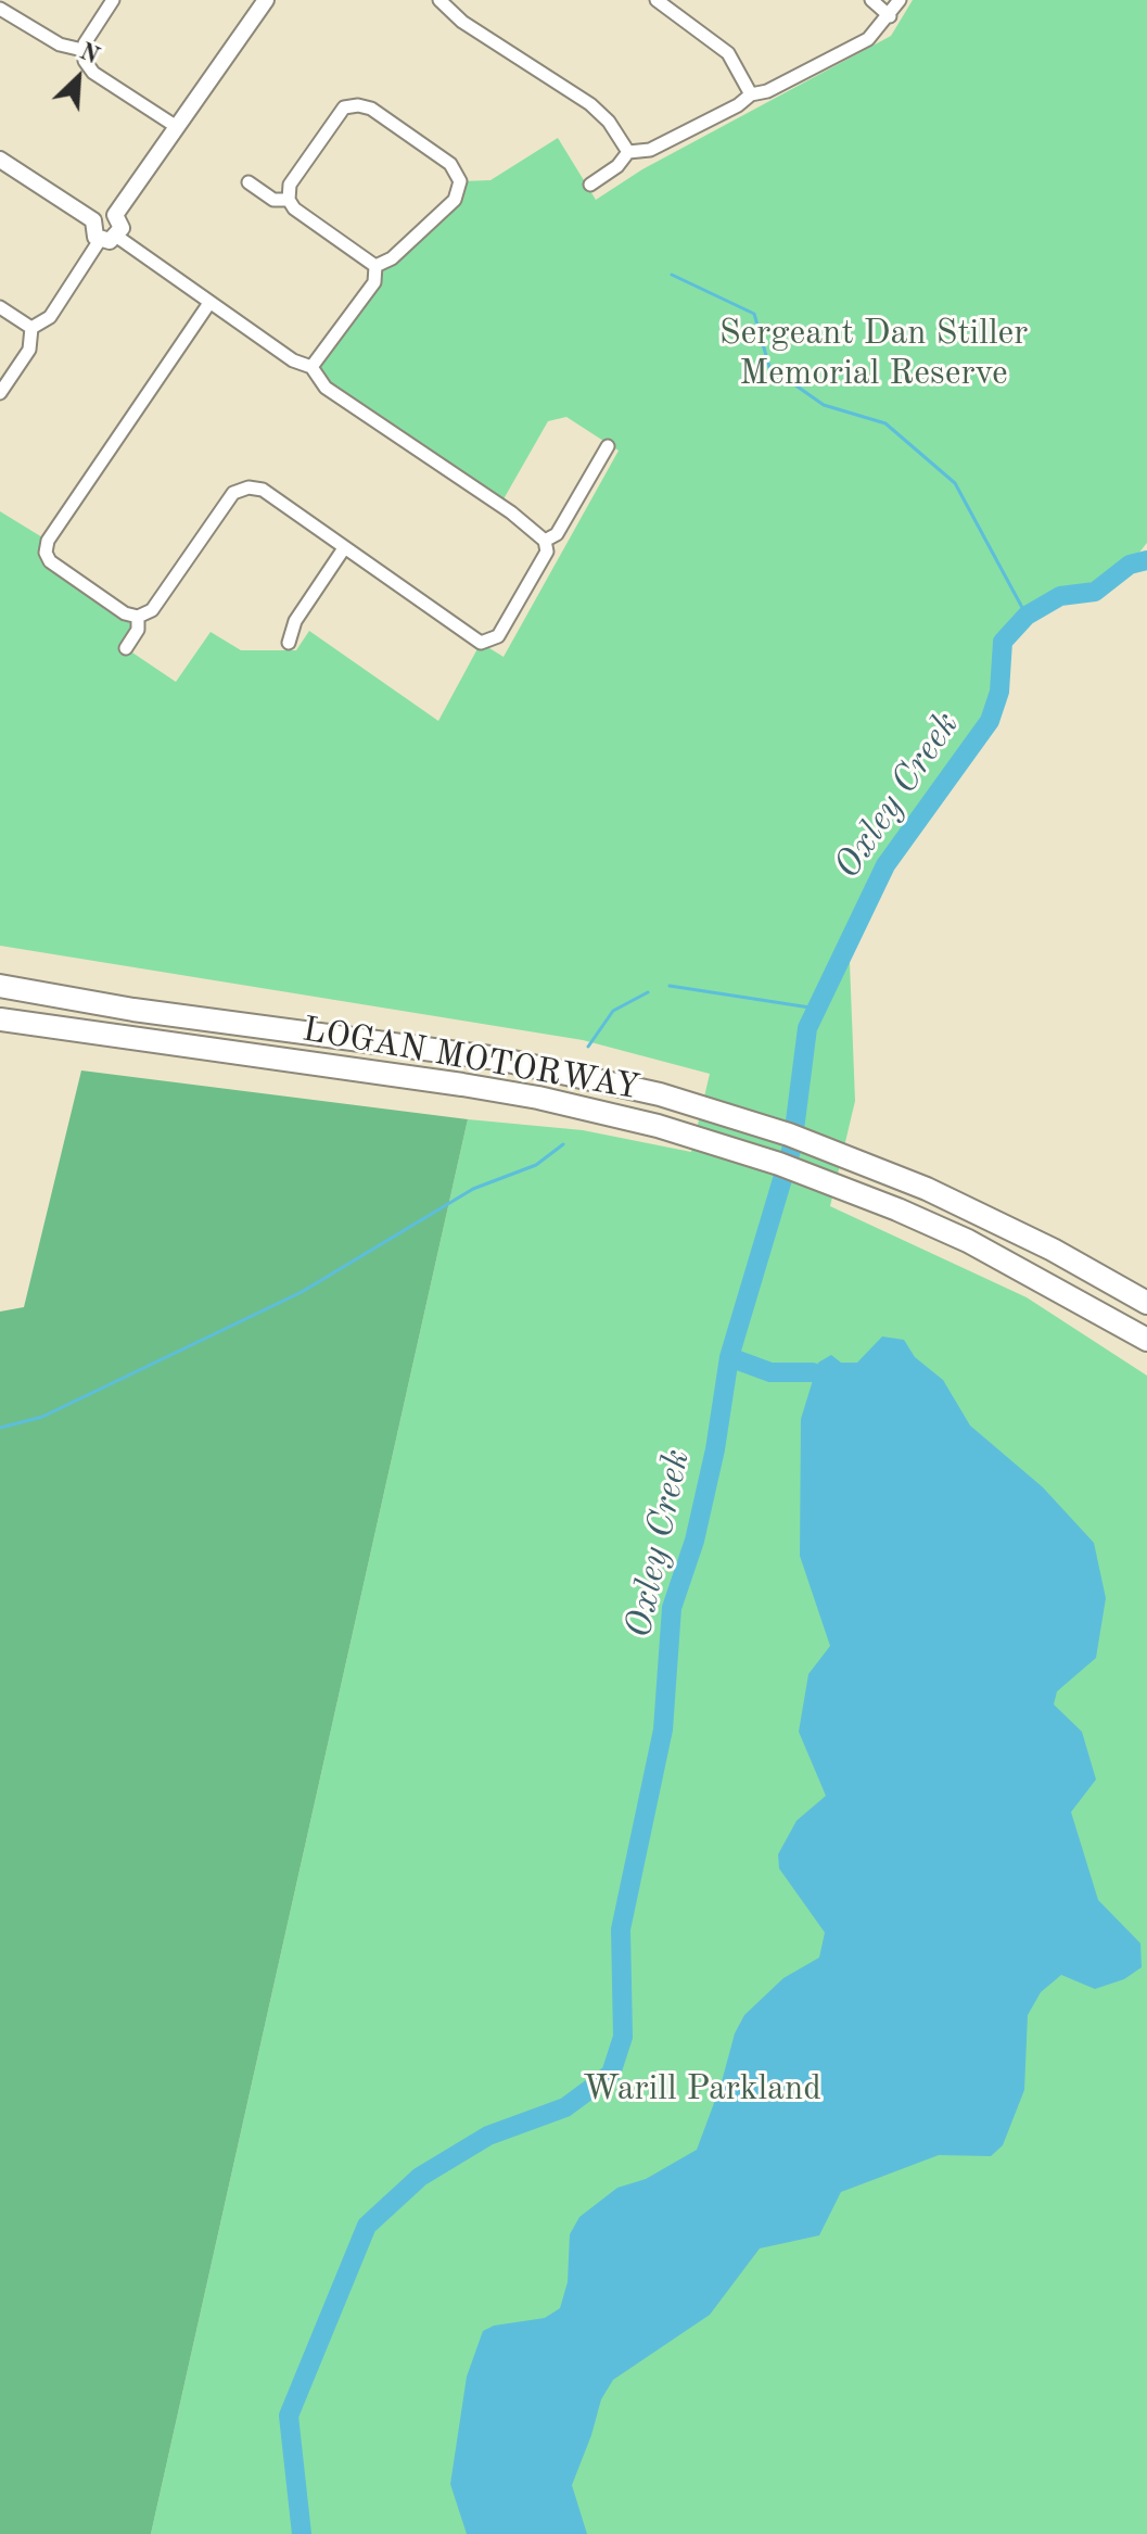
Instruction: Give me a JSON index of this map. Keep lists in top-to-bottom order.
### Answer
{
  "streets": {
    "highway": ["LOGAN MOTORWAY"]
  },
  "water": ["Oxley Creek"],
  "parks": ["Sergeant Dan Stiller Memorial Reserve", "Warill Parkland"],
  "north": "top right"
}
